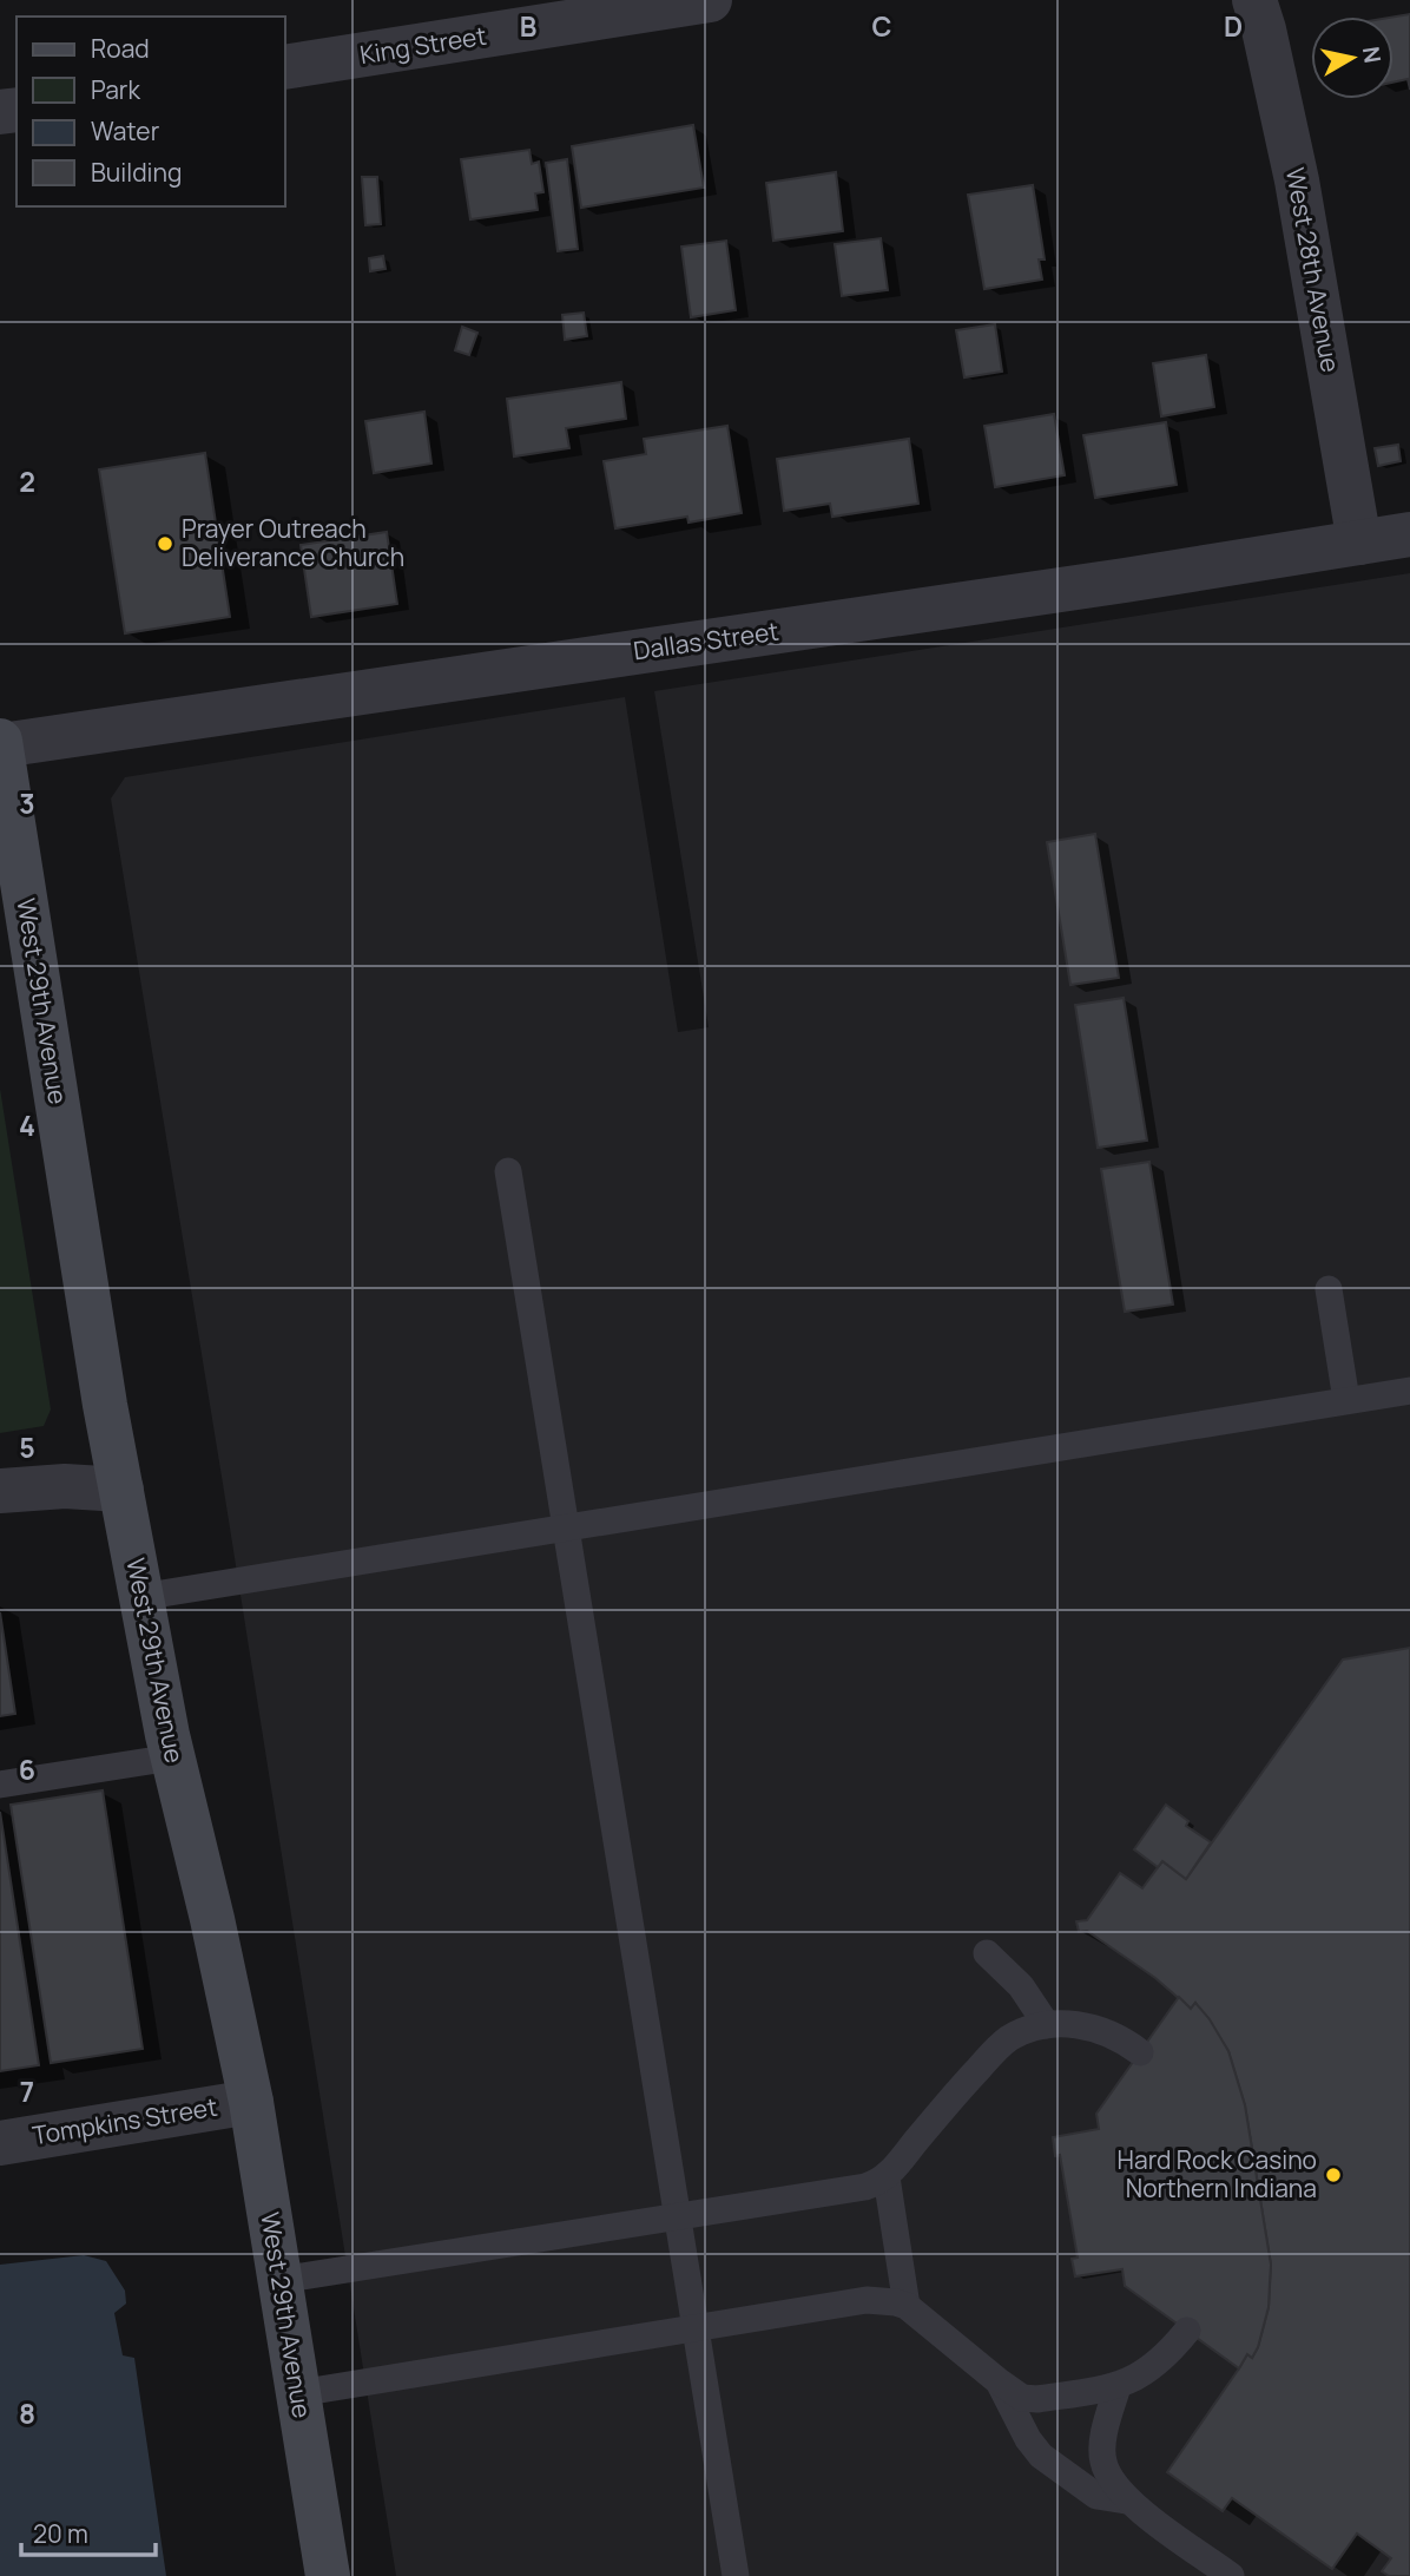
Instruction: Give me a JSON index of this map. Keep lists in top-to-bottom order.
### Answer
{
  "streets": {
    "street": [
      "King Street",
      "West 28th Avenue",
      "Dallas Street",
      "West 29th Avenue",
      "Tompkins Street"
    ]
  },
  "crossings": [
    ["West 28th Avenue", "Dallas Street"],
    ["Dallas Street", "West 29th Avenue"],
    ["West 29th Avenue", "Tompkins Street"]
  ],
  "places": ["Prayer Outreach Deliverance Church", "Hard Rock Casino Northern Indiana"],
  "legend": [
    "Road",
    "Park",
    "Water",
    "Building"
  ],
  "scale_bar": "20 m",
  "north": "right",
  "grid": {
    "columns": ["B", "C", "D"],
    "rows": [
      "2",
      "3",
      "4",
      "5",
      "6",
      "7",
      "8"
    ]
  }
}
